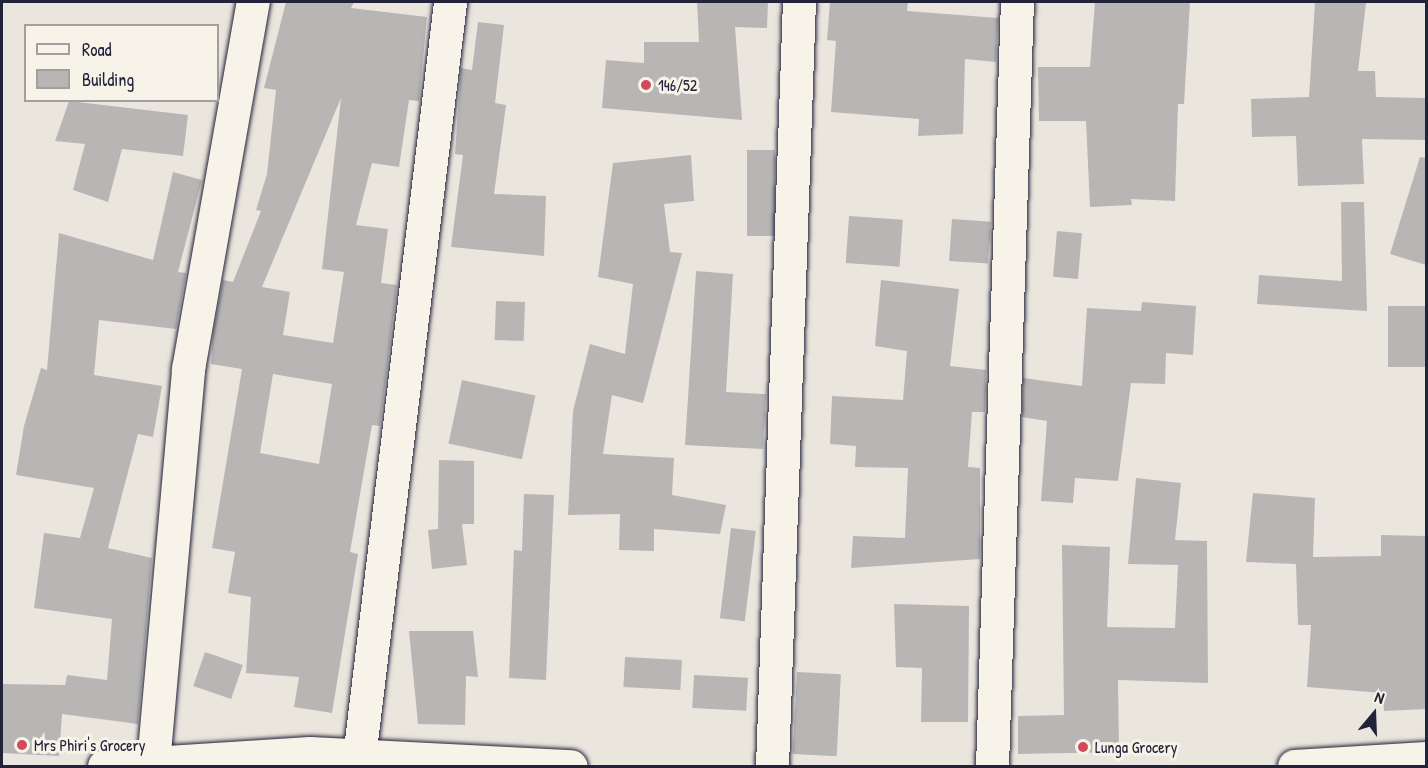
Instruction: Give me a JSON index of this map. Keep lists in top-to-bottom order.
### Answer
{
  "places": ["146/52", "Mrs Phiri's Grocery", "Lunga Grocery"],
  "legend": ["Road", "Building"],
  "north": "top"
}
